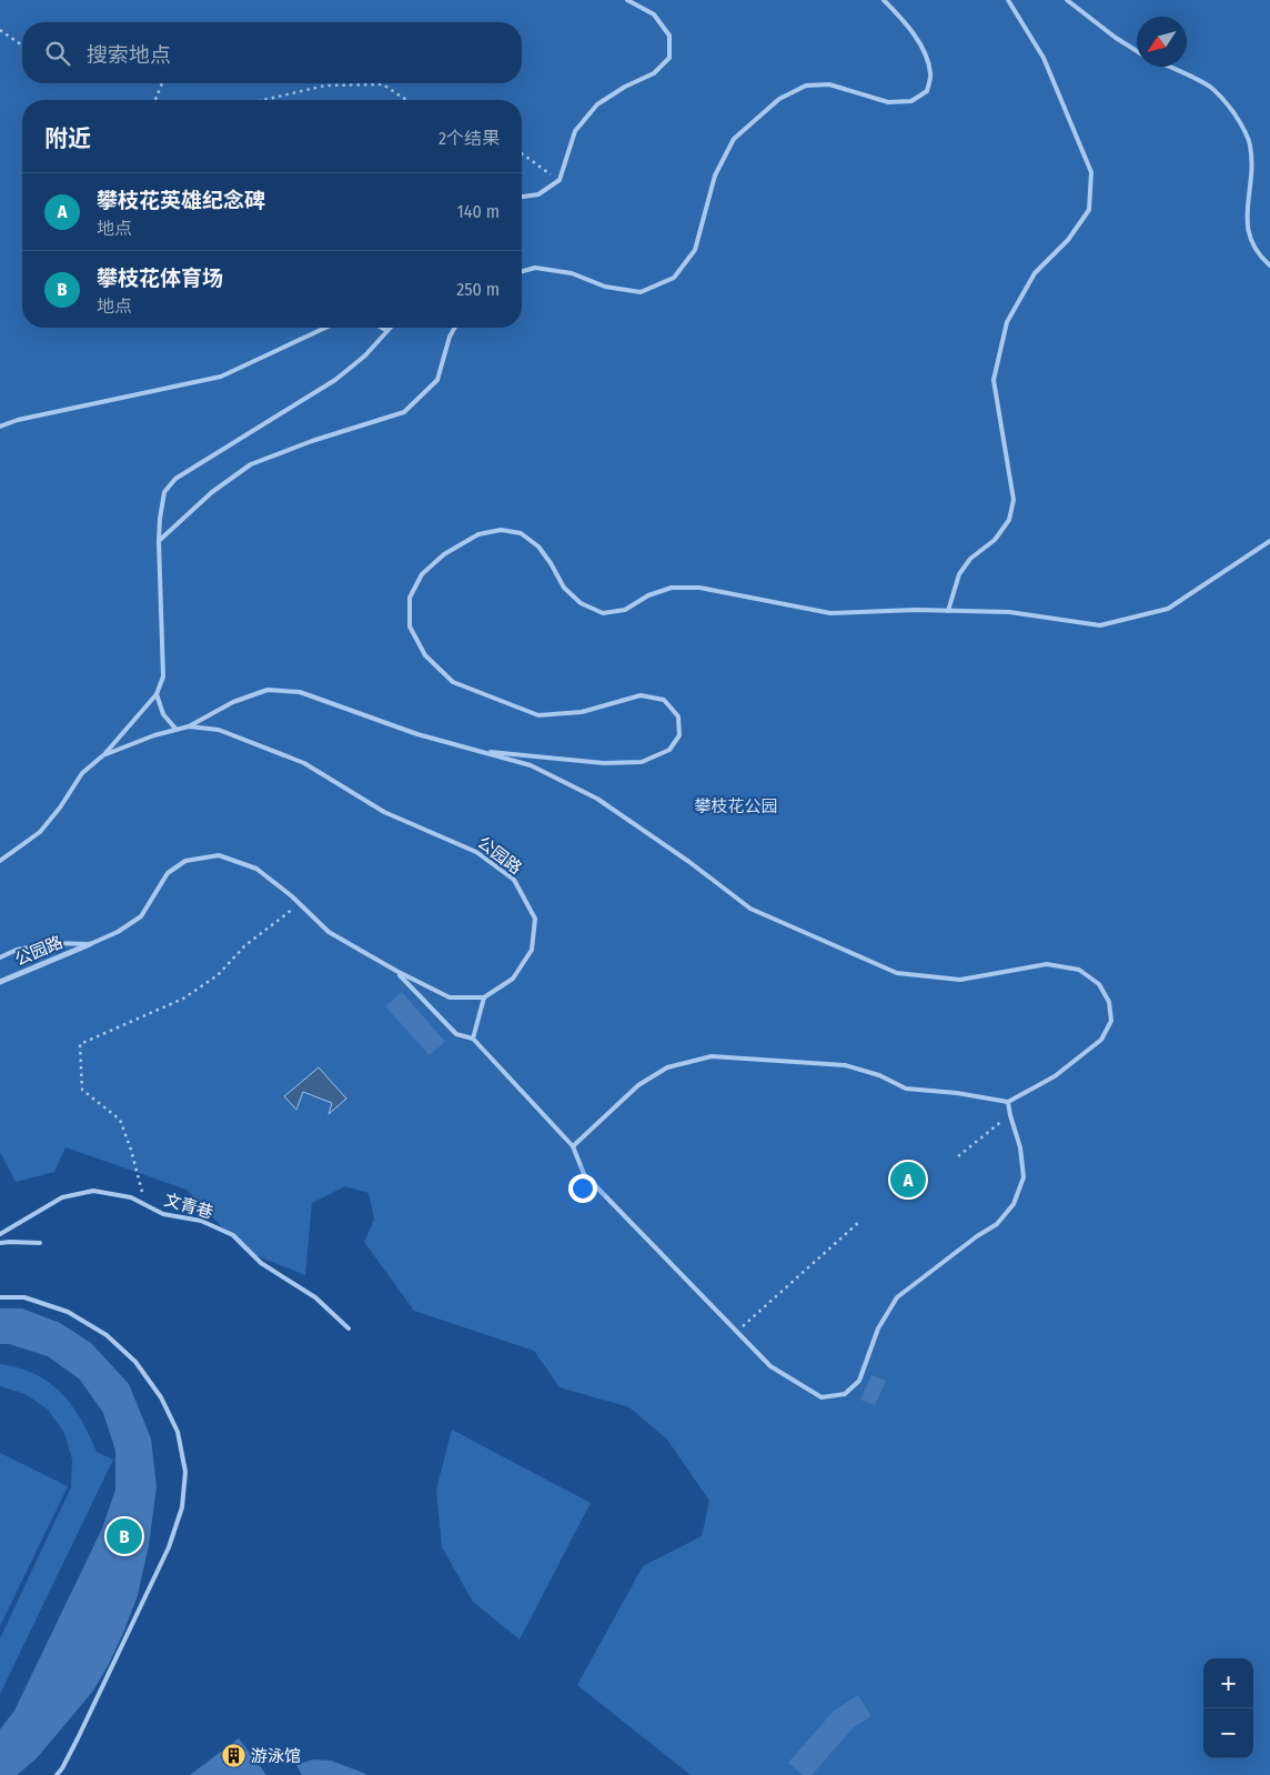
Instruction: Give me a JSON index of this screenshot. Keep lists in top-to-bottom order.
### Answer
{
  "streets": {
    "street": ["公园路"],
    "lane": ["文青巷"]
  },
  "parks": ["攀枝花公园"],
  "places": {
    "building": ["游泳馆"]
  },
  "north": "bottom left",
  "page": {
    "search": "搜索地点",
    "heading": ["附近", "2个结果"],
    "list": [
      {
        "mark": "A",
        "name": "攀枝花英雄纪念碑",
        "note": "地点",
        "value": "140 m"
      },
      {
        "mark": "B",
        "name": "攀枝花体育场",
        "note": "地点",
        "value": "250 m"
      }
    ],
    "pins": ["A", "B"],
    "map_buttons": ["+", "−"]
  }
}
